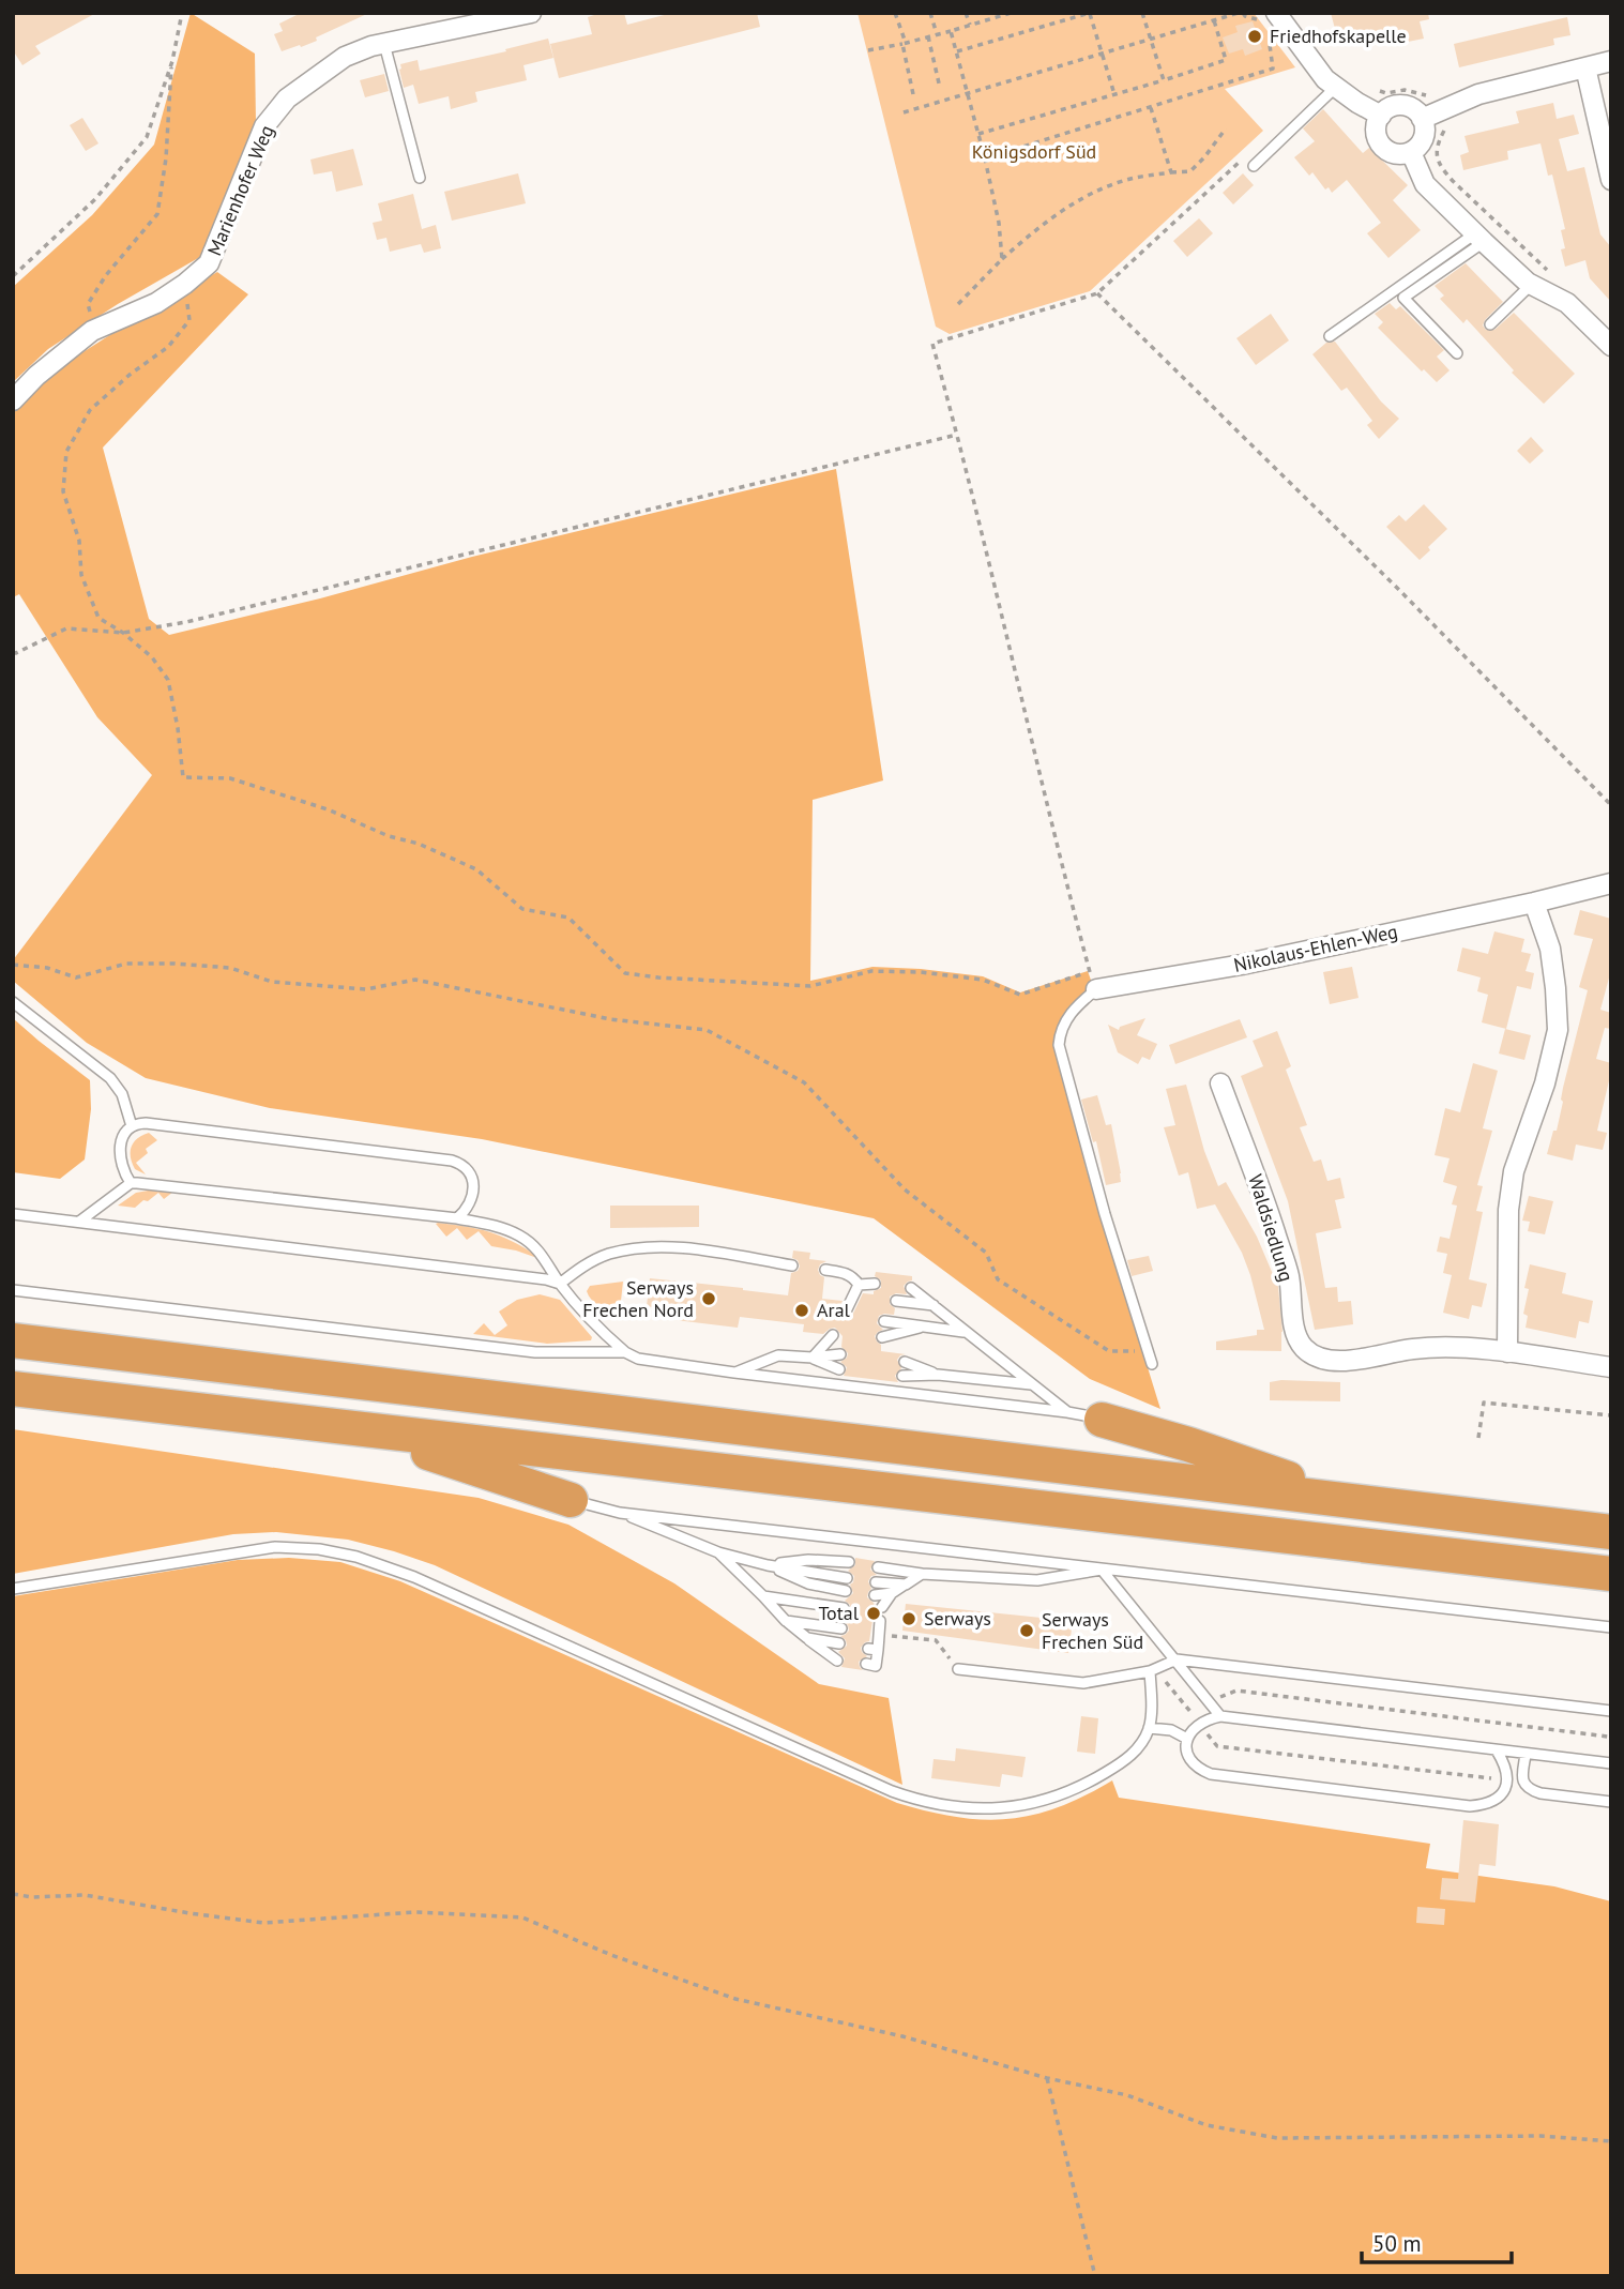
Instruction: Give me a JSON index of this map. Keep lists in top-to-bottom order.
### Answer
{
  "streets": {
    "street": ["Marienhofer Weg", "Nikolaus-Ehlen-Weg", "Waldsiedlung"]
  },
  "parks": ["Königsdorf Süd"],
  "places": [
    "Friedhofskapelle",
    "Serways Frechen Nord",
    "Aral",
    "Total",
    "Serways",
    "Serways Frechen Süd"
  ],
  "scale_bar": "50 m"
}
